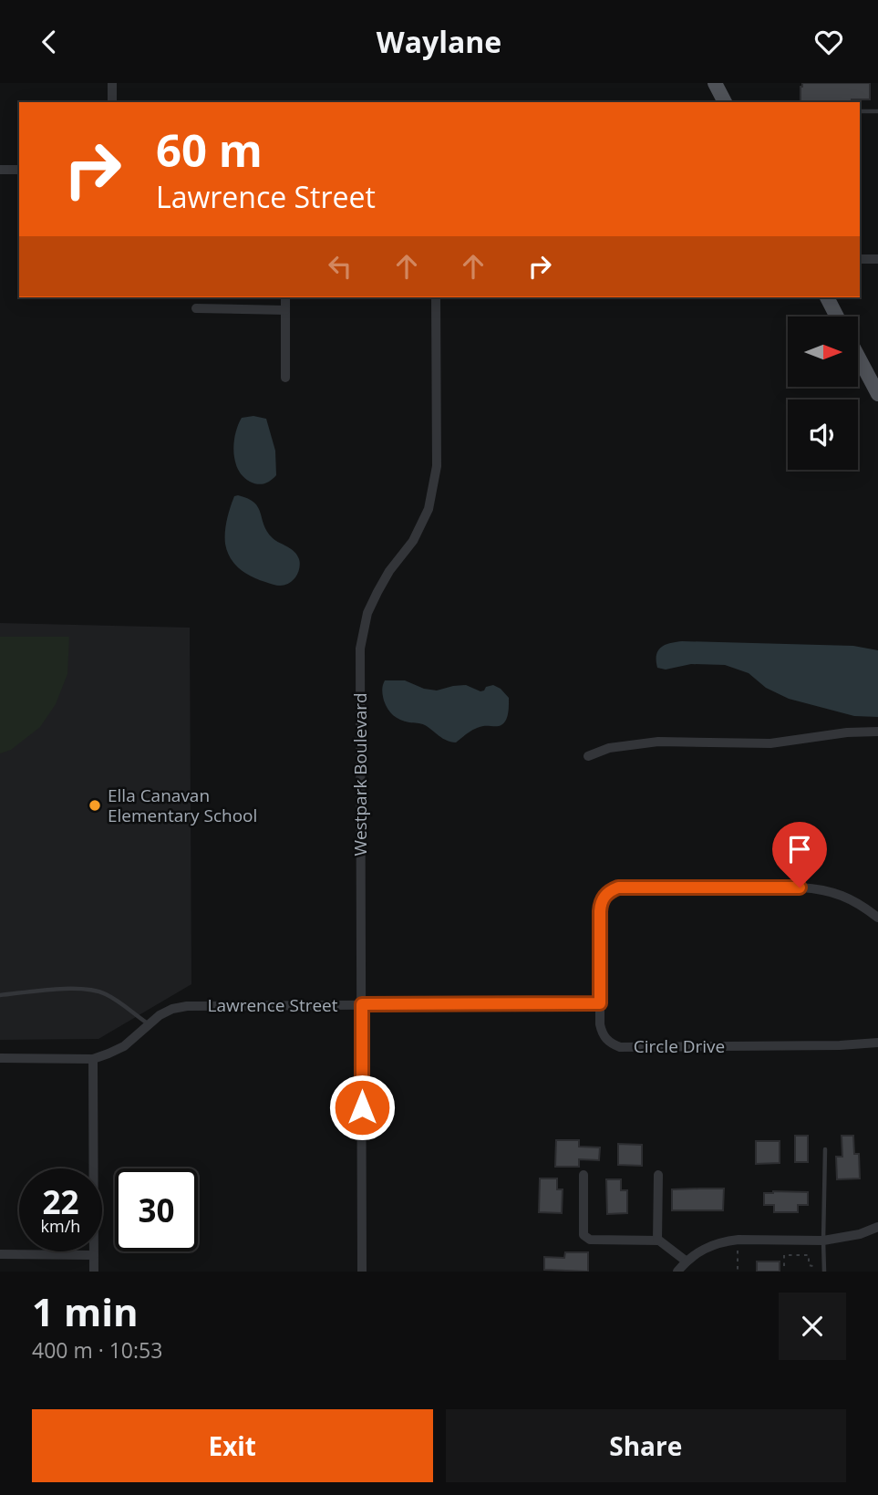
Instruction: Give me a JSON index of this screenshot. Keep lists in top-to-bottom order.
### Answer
{
  "streets": {
    "street": ["Westpark Boulevard", "Lawrence Street", "Circle Drive"]
  },
  "crossings": [
    ["Westpark Boulevard", "Lawrence Street"],
    ["Lawrence Street", "Circle Drive"]
  ],
  "places": ["Ella Canavan Elementary School"],
  "north": "right",
  "page": {
    "header": "Waylane",
    "turn": ["60 m", "Lawrence Street"],
    "speed": "22 km/h",
    "limit": "30",
    "heading": ["1 min", "400 m · 10:53"],
    "buttons": ["Exit", "Share"]
  }
}
